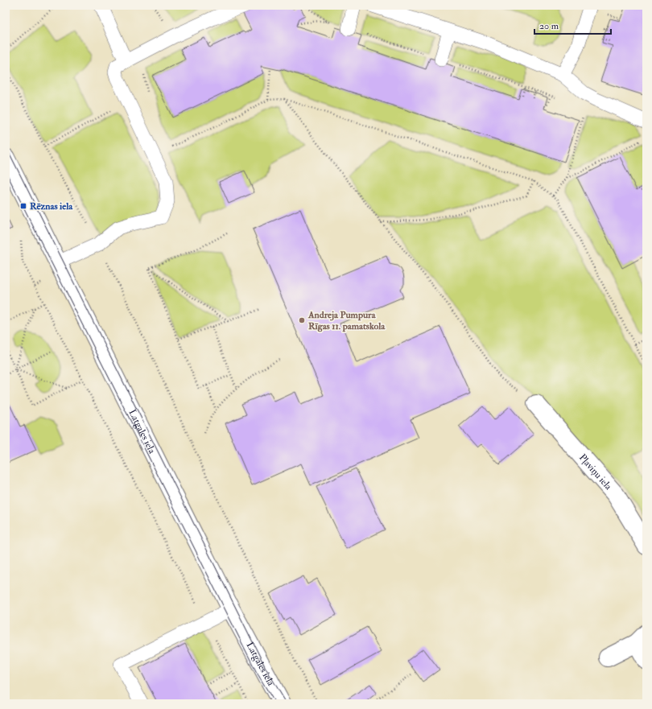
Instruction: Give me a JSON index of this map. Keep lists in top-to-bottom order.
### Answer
{
  "streets": {
    "street": ["Latgales iela", "Pļaviņu iela"]
  },
  "places": {
    "transit": ["Rēznas iela"],
    "other": ["Andreja Pumpura Rīgas 11. pamatskola"]
  },
  "scale_bar": "20 m"
}
